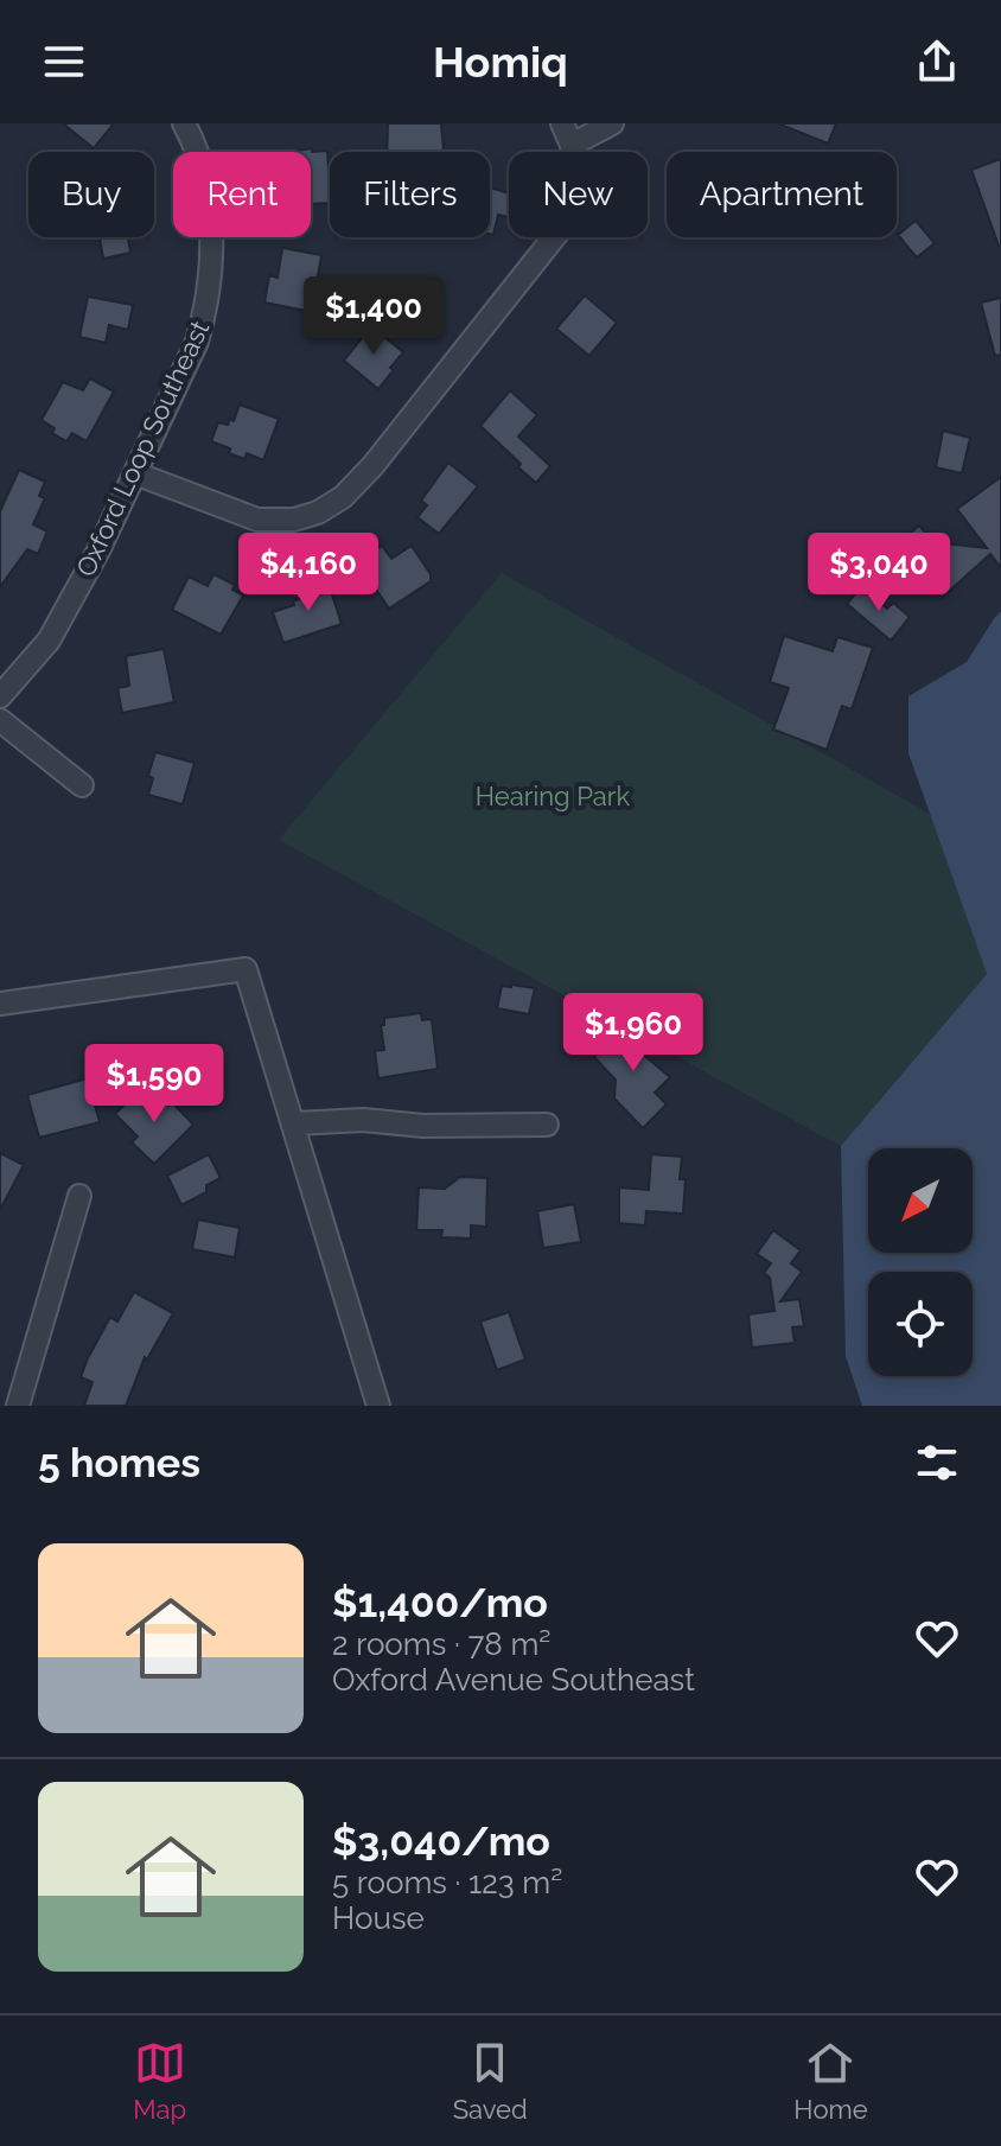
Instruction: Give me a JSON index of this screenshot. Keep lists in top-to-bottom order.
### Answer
{
  "streets": {
    "street": ["Oxford Loop Southeast"]
  },
  "parks": ["Hearing Park"],
  "north": "bottom left",
  "page": {
    "header": "Homiq",
    "chip": [
      "Buy",
      "Rent",
      "Filters",
      "New",
      "Apartment"
    ],
    "price": [
      "$1,400",
      "$4,160",
      "$3,040",
      "$1,960",
      "$1,590"
    ],
    "heading": "5 homes",
    "list": [
      {
        "name": "$1,400/mo",
        "note": "2 rooms · 78 m² · Oxford Avenue Southeast"
      },
      {
        "name": "$3,040/mo",
        "note": "5 rooms · 123 m² · House"
      }
    ],
    "tabs": ["Map", "Saved", "Home"]
  }
}
